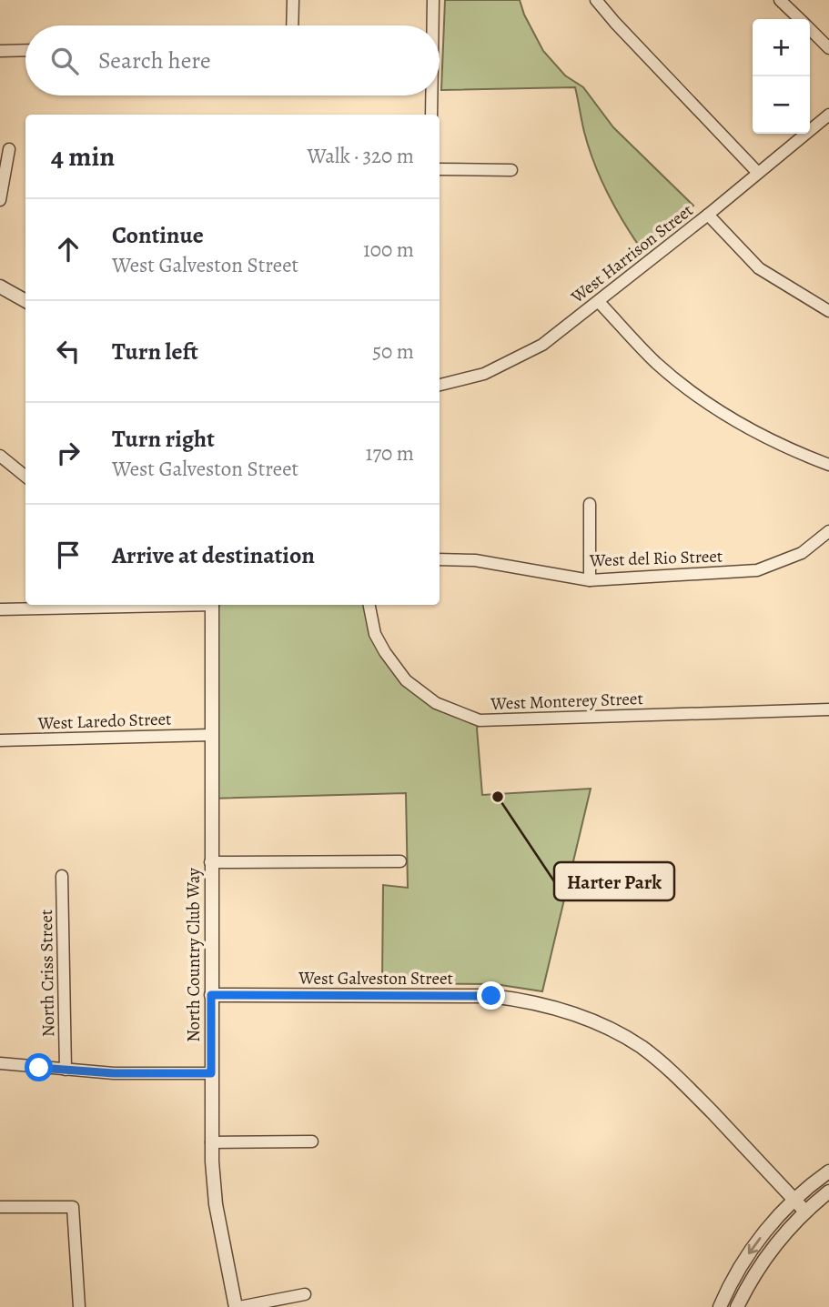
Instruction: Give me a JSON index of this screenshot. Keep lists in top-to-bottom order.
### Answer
{
  "streets": {
    "street": [
      "West Harrison Street",
      "West del Rio Street",
      "West Monterey Street",
      "West Laredo Street",
      "North Country Club Way",
      "North Criss Street",
      "West Galveston Street"
    ]
  },
  "crossings": [
    ["West Laredo Street", "North Country Club Way"],
    ["North Country Club Way", "West Galveston Street"]
  ],
  "places": ["Harter Park"],
  "page": {
    "map_buttons": ["+", "−"],
    "search": "Search here",
    "heading": ["4 min", "Walk · 320 m"],
    "list": [
      ["Continue", "West Galveston Street", "100 m"],
      ["Turn left", "50 m"],
      ["Turn right", "West Galveston Street", "170 m"],
      "Arrive at destination"
    ]
  }
}
